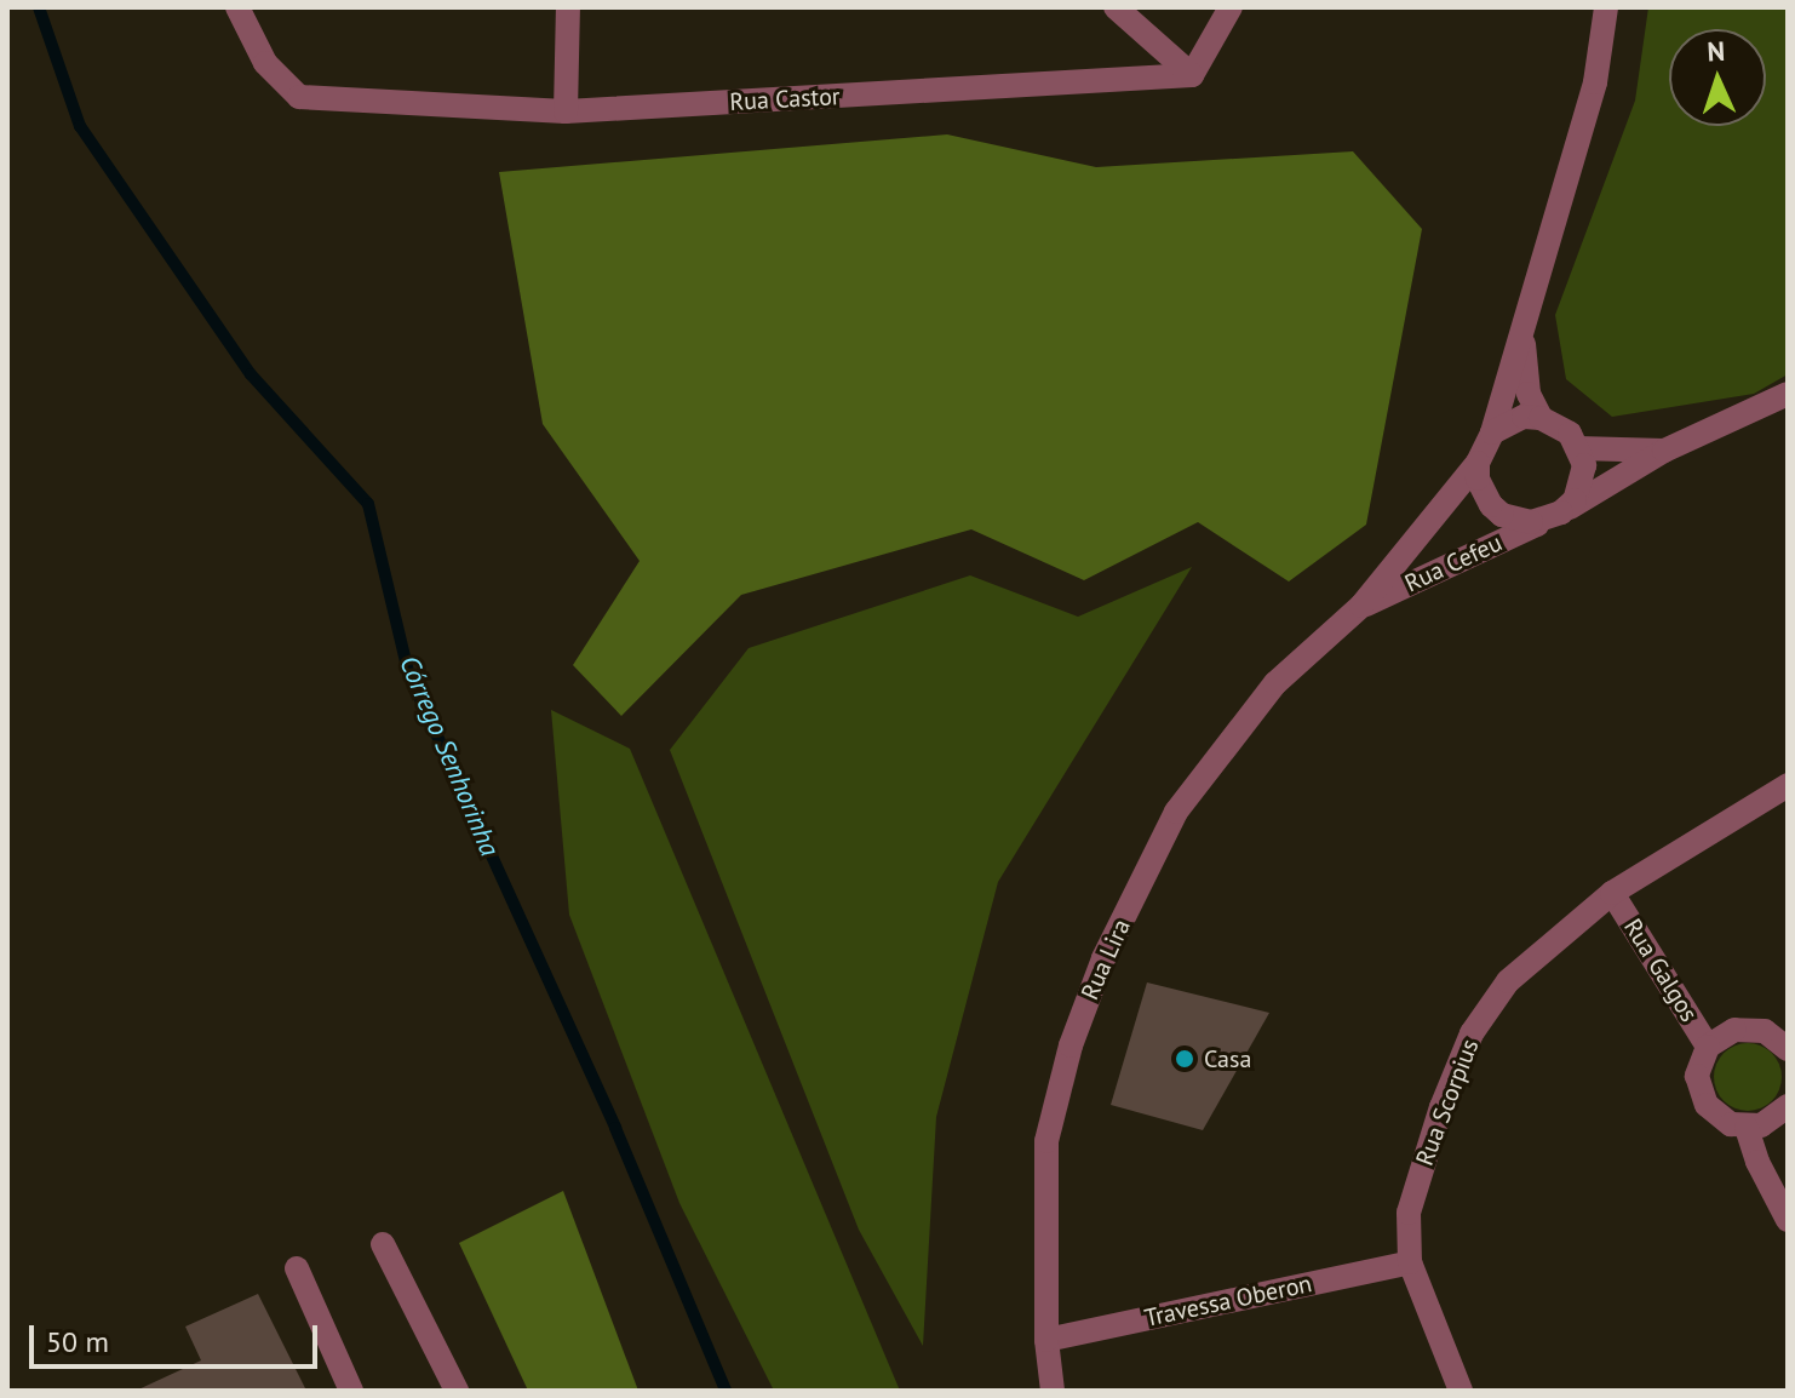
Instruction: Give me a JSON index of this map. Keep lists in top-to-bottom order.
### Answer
{
  "streets": {
    "street": [
      "Rua Castor",
      "Rua Cefeu",
      "Rua Lira",
      "Rua Galgos",
      "Rua Scorpius",
      "Travessa Oberon"
    ]
  },
  "crossings": [
    ["Rua Cefeu", "Rua Lira"],
    ["Rua Lira", "Travessa Oberon"],
    ["Rua Galgos", "Rua Scorpius"],
    ["Rua Scorpius", "Travessa Oberon"]
  ],
  "water": ["Córrego Senhorinha"],
  "places": ["Casa"],
  "scale_bar": "50 m",
  "north": "top"
}
